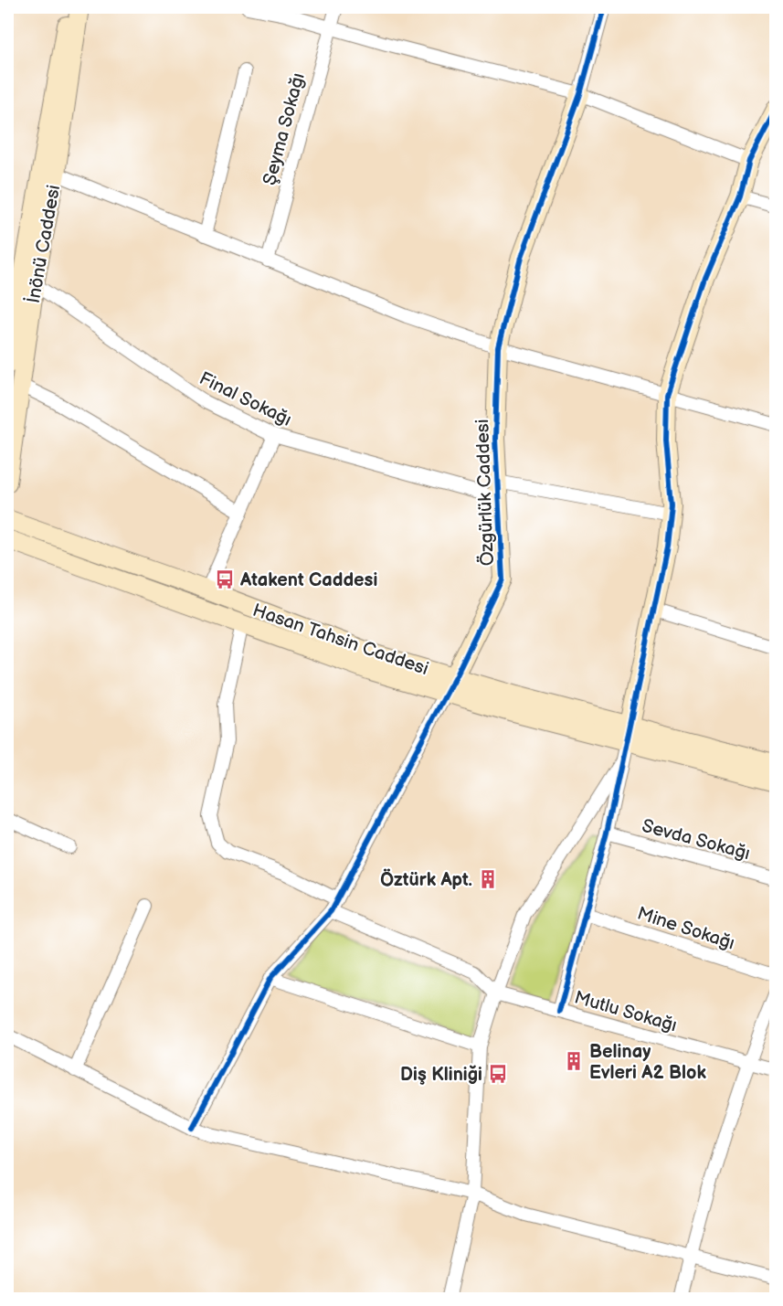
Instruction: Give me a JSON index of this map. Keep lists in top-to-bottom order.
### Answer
{
  "streets": {
    "main road": ["İnönü Caddesi", "Özgürlük Caddesi", "Hasan Tahsin Caddesi"],
    "street": [
      "Şeyma Sokağı",
      "Final Sokağı",
      "Sevda Sokağı",
      "Mine Sokağı",
      "Mutlu Sokağı"
    ]
  },
  "crossings": [
    ["İnönü Caddesi", "Final Sokağı"],
    ["Final Sokağı", "Özgürlük Caddesi"],
    ["Özgürlük Caddesi", "Hasan Tahsin Caddesi"]
  ],
  "places": {
    "bus stop": ["Atakent Caddesi", "Diş Kliniği"],
    "building": ["Öztürk Apt.", "Belinay Evleri A2 Blok"]
  }
}
